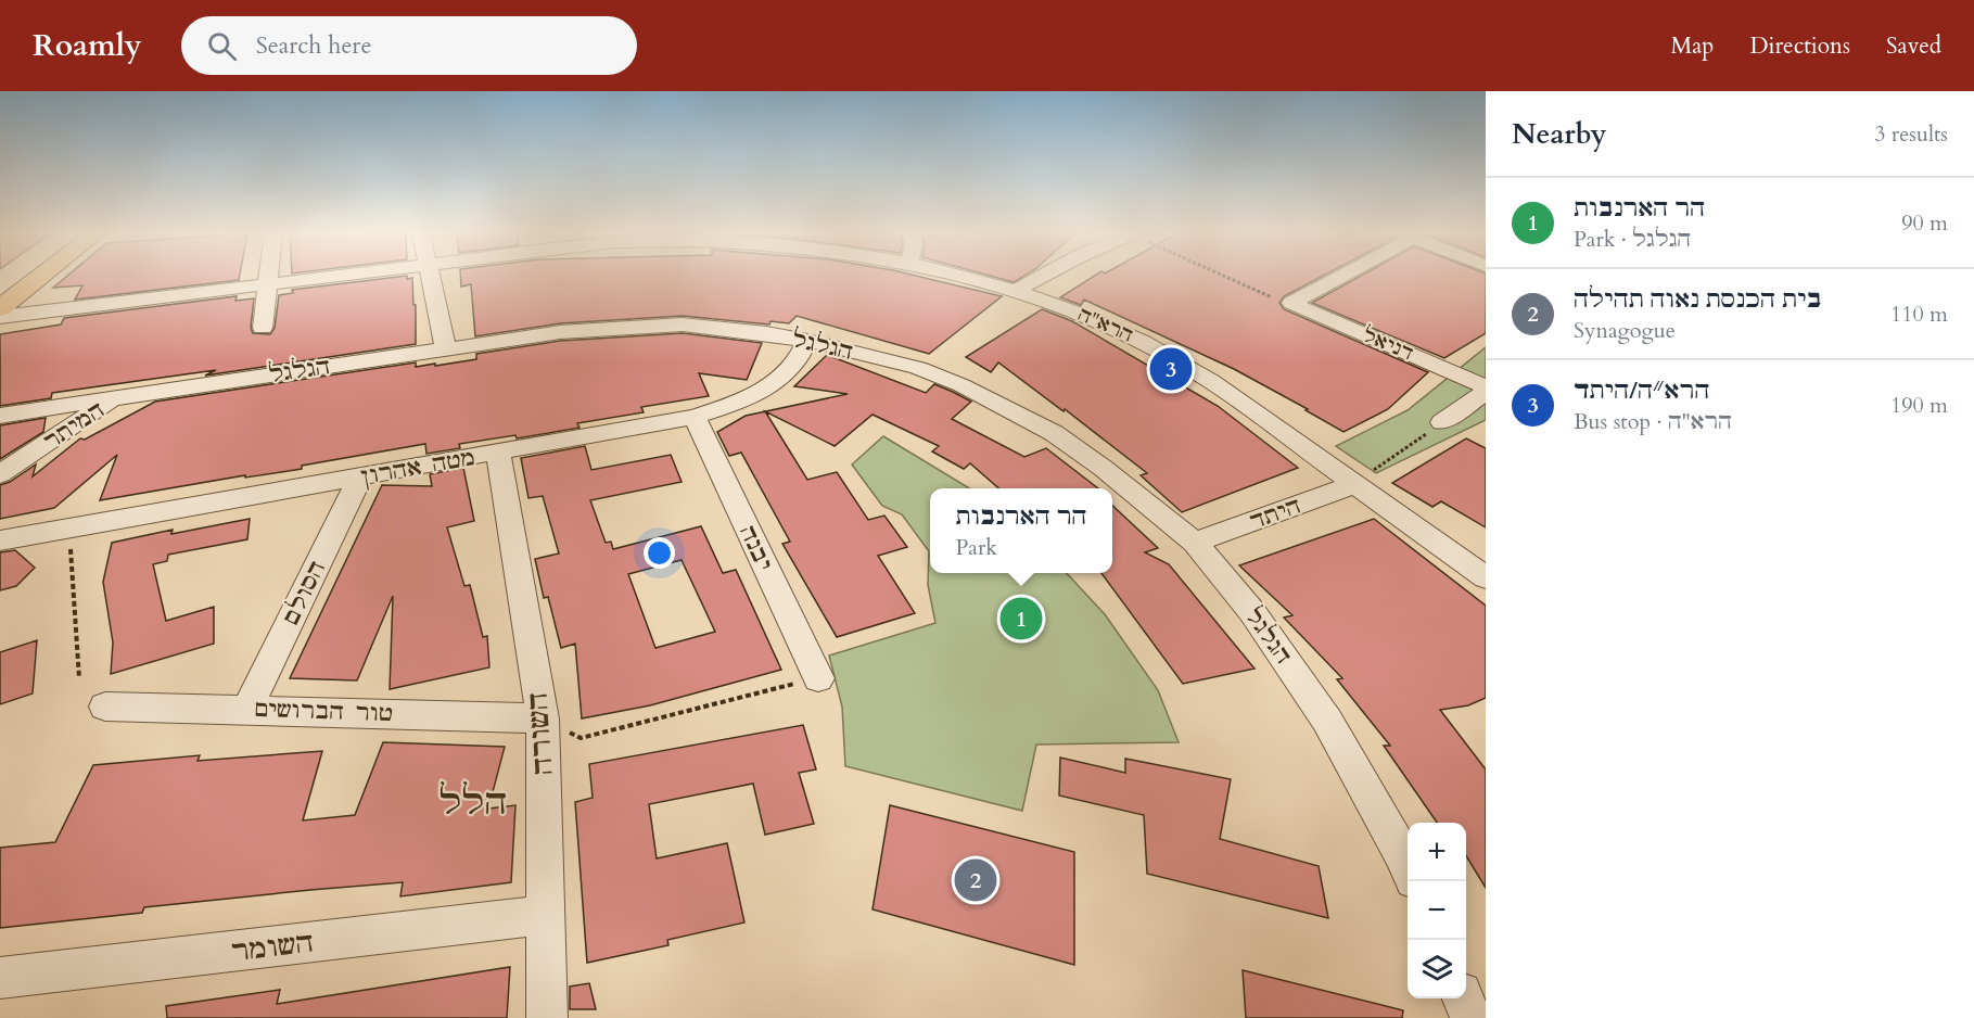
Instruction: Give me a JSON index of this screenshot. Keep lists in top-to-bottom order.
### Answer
{
  "streets": {
    "street": [
      "הרא\"ה",
      "דניאל",
      "הגלגל",
      "המיתר",
      "מטה אהרון",
      "היתד",
      "יבנה",
      "הסולם",
      "טור הברושים",
      "השורה",
      "השומר"
    ]
  },
  "crossings": [
    ["הרא\"ה", "היתד"],
    ["הגלגל", "המיתר"],
    ["הגלגל", "מטה אהרון"],
    ["הגלגל", "היתד"],
    ["מטה אהרון", "יבנה"],
    ["מטה אהרון", "הסולם"],
    ["מטה אהרון", "השורה"],
    ["הסולם", "טור הברושים"],
    ["טור הברושים", "השורה"],
    ["השורה", "השומר"]
  ],
  "districts": ["הלל"],
  "page": {
    "header": "Roamly",
    "search": "Search here",
    "nav": ["Map", "Directions", "Saved"],
    "heading": ["Nearby", "3 results"],
    "list": [
      {
        "mark": "1",
        "name": "הר הארנבות",
        "note": "Park · הגלגל",
        "value": "90 m"
      },
      {
        "mark": "2",
        "name": "בית הכנסת נאוה תהילה",
        "note": "Synagogue",
        "value": "110 m"
      },
      {
        "mark": "3",
        "name": "הרא״ה/היתד",
        "note": "Bus stop · הרא\"ה",
        "value": "190 m"
      }
    ],
    "pins": ["3", "1", "2"],
    "popup": ["הר הארנבות", "Park"],
    "map_buttons": ["+", "−"]
  }
}
